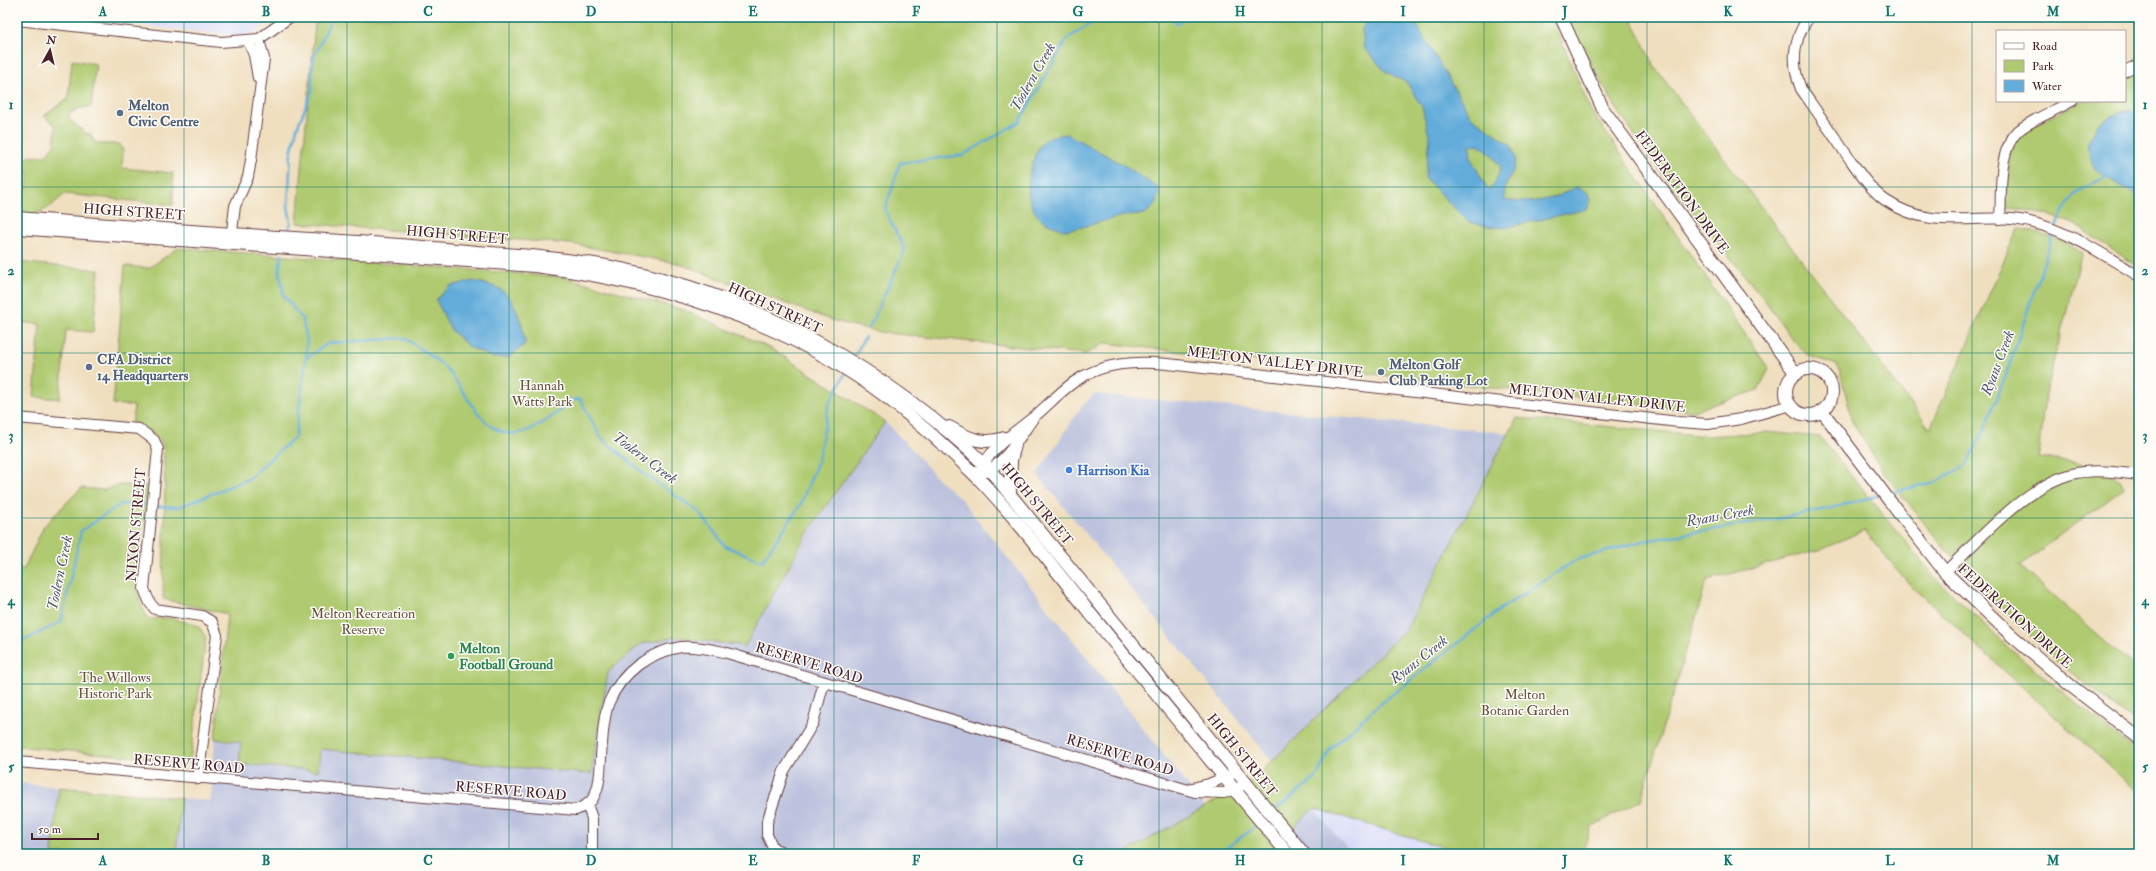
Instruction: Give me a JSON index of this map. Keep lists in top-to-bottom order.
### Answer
{
  "streets": {
    "main road": ["FEDERATION DRIVE", "HIGH STREET"],
    "street": ["MELTON VALLEY DRIVE", "NIXON STREET", "RESERVE ROAD"]
  },
  "crossings": [
    ["FEDERATION DRIVE", "MELTON VALLEY DRIVE"],
    ["HIGH STREET", "MELTON VALLEY DRIVE"],
    ["HIGH STREET", "RESERVE ROAD"],
    ["NIXON STREET", "RESERVE ROAD"]
  ],
  "water": ["Toolern Creek", "Ryans Creek"],
  "parks": [
    "Hannah Watts Park",
    "Melton Recreation Reserve",
    "The Willows Historic Park",
    "Melton Botanic Garden"
  ],
  "places": [
    "Melton Civic Centre",
    "CFA District 14 Headquarters",
    "Melton Golf Club Parking Lot",
    "Harrison Kia",
    "Melton Football Ground"
  ],
  "legend": ["Road", "Park", "Water"],
  "scale_bar": "50 m",
  "north": "top",
  "grid": {
    "columns": [
      "A",
      "B",
      "C",
      "D",
      "E",
      "F",
      "G",
      "H",
      "I",
      "J",
      "K",
      "L",
      "M"
    ],
    "rows": [
      "1",
      "2",
      "3",
      "4",
      "5"
    ]
  }
}
